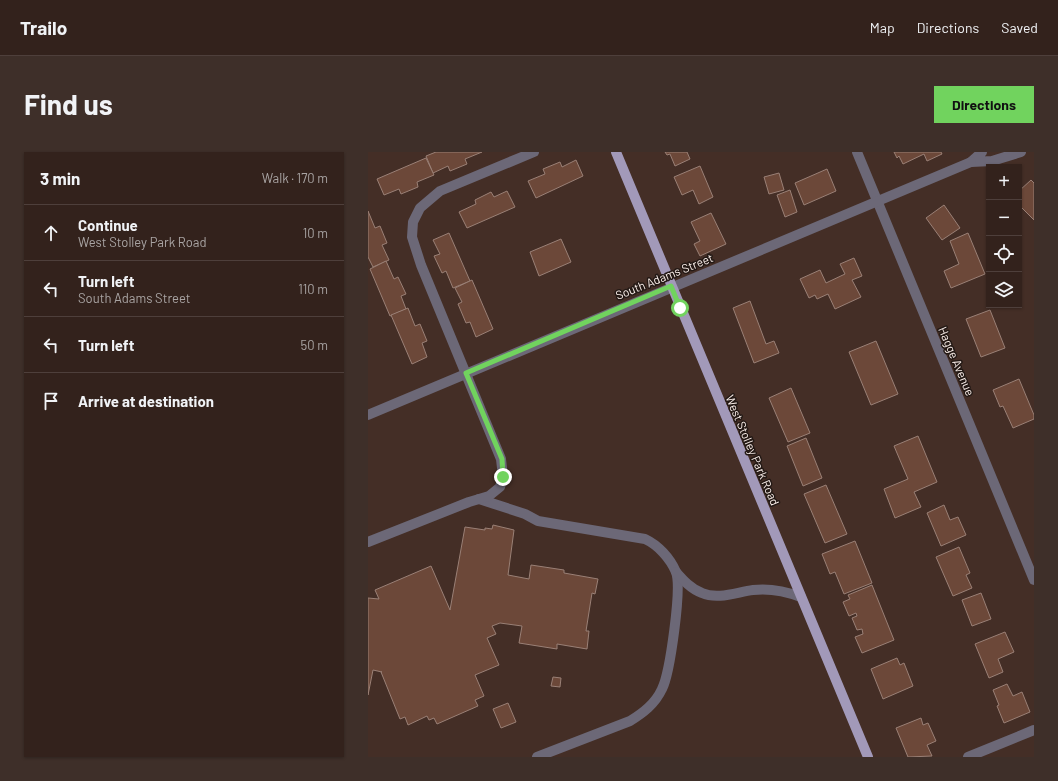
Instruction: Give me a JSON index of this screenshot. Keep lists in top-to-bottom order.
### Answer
{
  "streets": {
    "main road": ["West Stolley Park Road"],
    "street": ["South Adams Street", "Hagge Avenue"]
  },
  "crossings": [
    ["South Adams Street", "Hagge Avenue"],
    ["South Adams Street", "West Stolley Park Road"]
  ],
  "page": {
    "header": "Trailo",
    "nav": ["Map", "Directions", "Saved"],
    "buttons": "Directions",
    "title": "Find us",
    "heading": ["3 min", "Walk · 170 m"],
    "map_buttons": ["+", "−"],
    "list": [
      ["Continue", "West Stolley Park Road", "10 m"],
      ["Turn left", "South Adams Street", "110 m"],
      ["Turn left", "50 m"],
      "Arrive at destination"
    ]
  }
}
